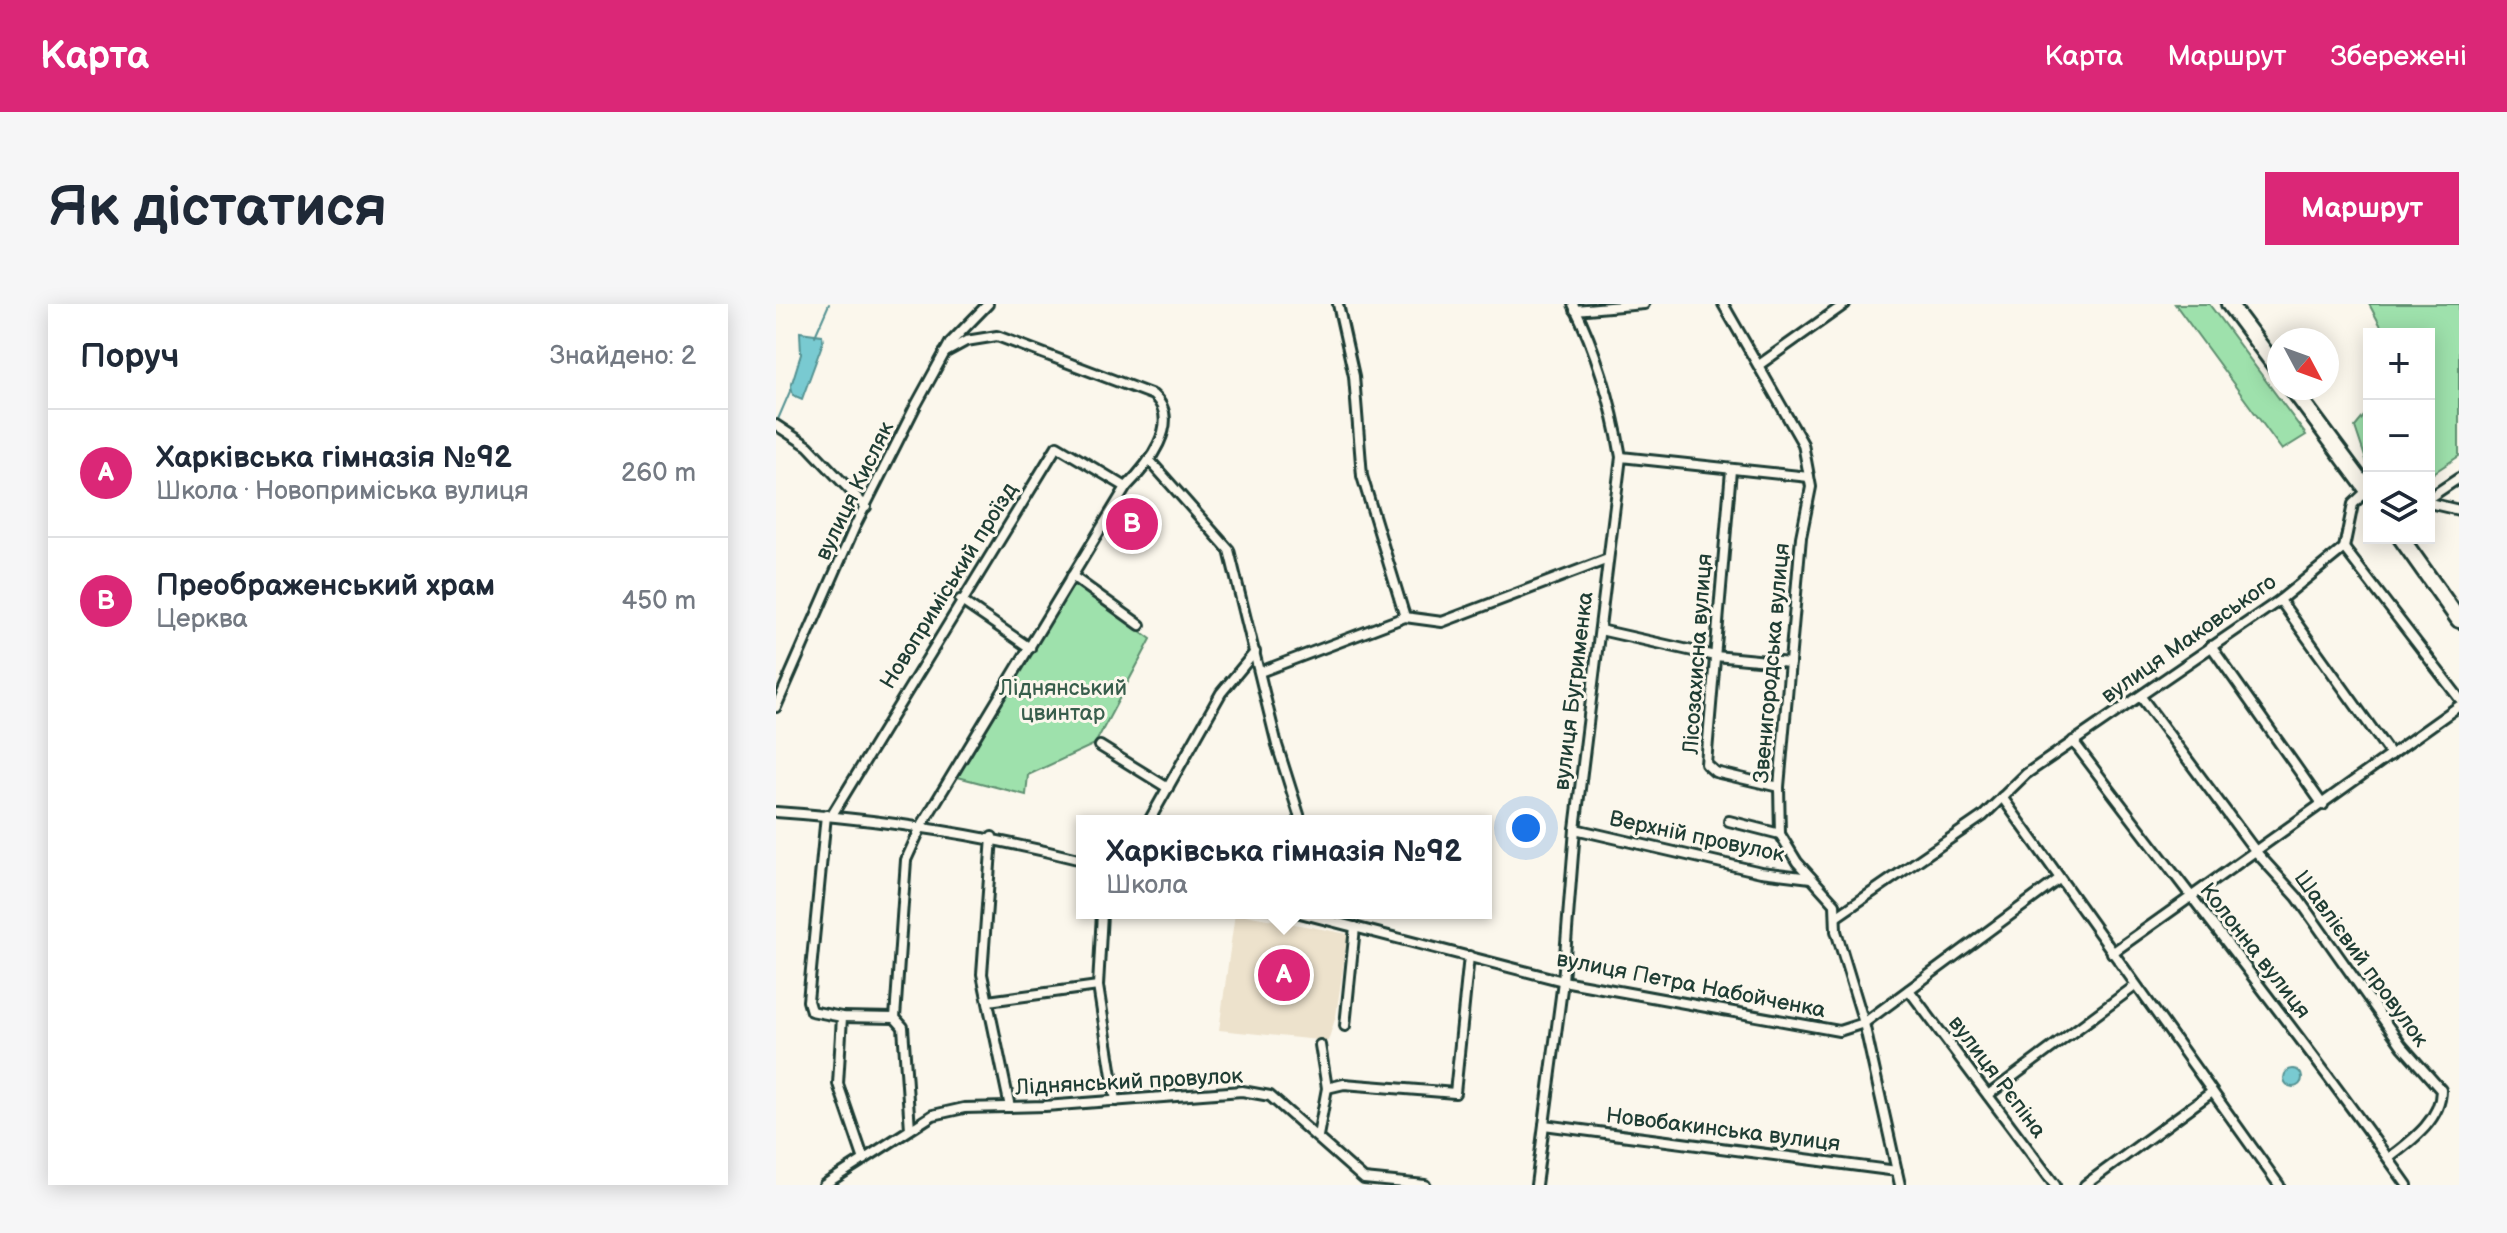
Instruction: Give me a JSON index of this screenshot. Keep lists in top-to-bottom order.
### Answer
{
  "streets": {
    "street": [
      "вулиця Кисляк",
      "Новоприміський проїзд",
      "вулиця Маковського",
      "Лісозахисна вулиця",
      "Звенигородська вулиця",
      "вулиця Бугрименка",
      "Верхній провулок",
      "Колонна вулиця",
      "Шавлієвий провулок",
      "вулиця Петра Набойченка",
      "вулиця Рєпіна",
      "Ліднянський провулок",
      "Новобакинська вулиця"
    ]
  },
  "crossings": [
    ["вулиця Маковського", "Колонна вулиця"],
    ["Лісозахисна вулиця", "Звенигородська вулиця"],
    ["вулиця Бугрименка", "Верхній провулок"],
    ["вулиця Бугрименка", "вулиця Петра Набойченка"],
    ["вулиця Бугрименка", "Новобакинська вулиця"],
    ["Колонна вулиця", "Шавлієвий провулок"],
    ["вулиця Петра Набойченка", "вулиця Рєпіна"]
  ],
  "parks": ["Ліднянський цвинтар"],
  "north": "bottom right",
  "page": {
    "header": "Карта",
    "nav": ["Карта", "Маршрут", "Збережені"],
    "buttons": "Маршрут",
    "title": "Як дістатися",
    "heading": ["Поруч", "Знайдено: 2"],
    "map_buttons": ["+", "−"],
    "list": [
      {
        "mark": "A",
        "name": "Харківська гімназія №92",
        "note": "Школа · Новоприміська вулиця",
        "value": "260 m"
      },
      {
        "mark": "B",
        "name": "Преображенський храм",
        "note": "Церква",
        "value": "450 m"
      }
    ],
    "pins": ["B", "A"],
    "popup": ["Харківська гімназія №92", "Школа"]
  }
}
